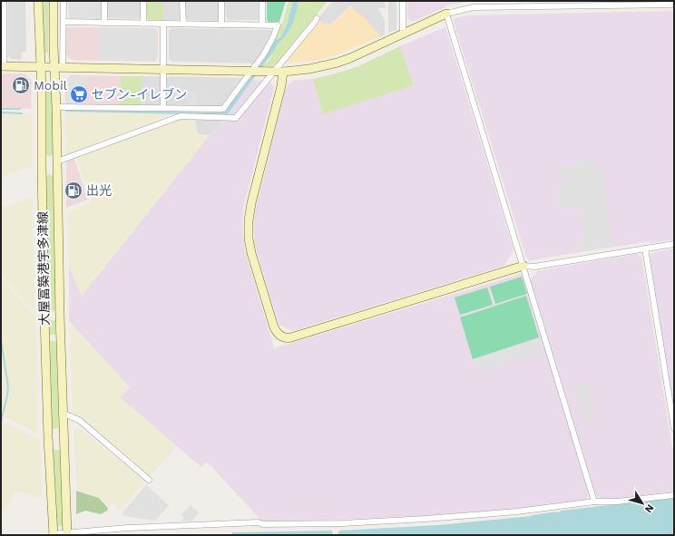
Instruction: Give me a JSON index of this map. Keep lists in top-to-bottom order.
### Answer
{
  "streets": {
    "main road": ["大屋冨築港宇多津線"]
  },
  "places": {
    "fuel station": ["Mobil", "出光"],
    "supermarket": ["セブン-イレブン"]
  },
  "north": "bottom right"
}
